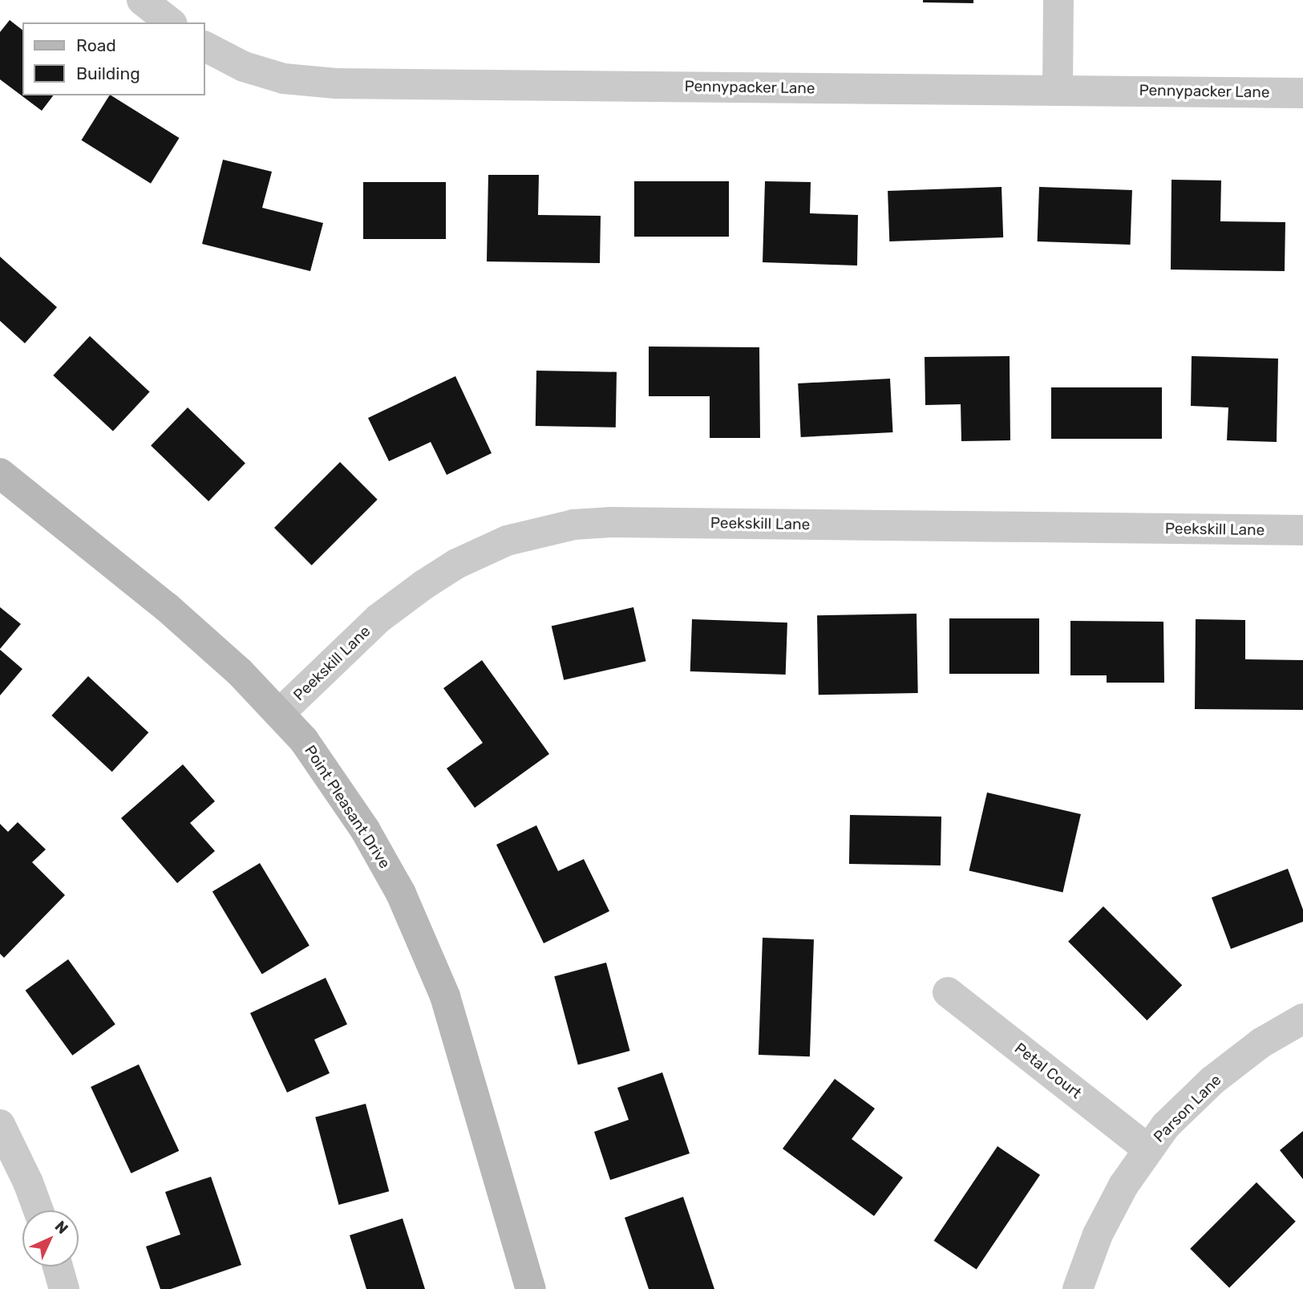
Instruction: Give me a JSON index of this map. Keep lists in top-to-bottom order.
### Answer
{
  "streets": {
    "street": [
      "Pennypacker Lane",
      "Peekskill Lane",
      "Point Pleasant Drive",
      "Petal Court",
      "Parson Lane"
    ]
  },
  "crossings": [
    ["Peekskill Lane", "Point Pleasant Drive"],
    ["Petal Court", "Parson Lane"]
  ],
  "legend": ["Road", "Building"],
  "north": "top right"
}
